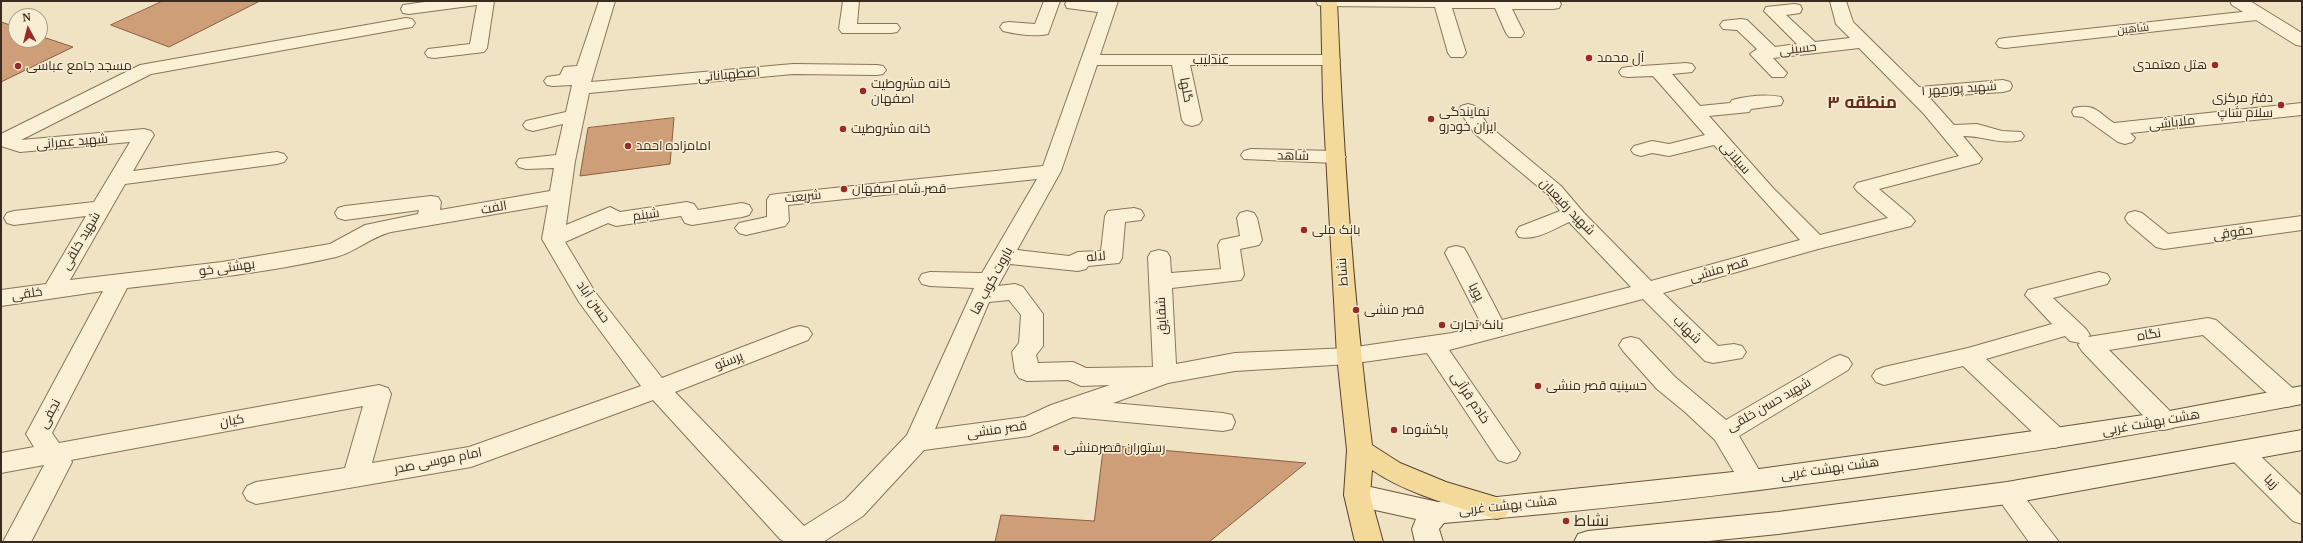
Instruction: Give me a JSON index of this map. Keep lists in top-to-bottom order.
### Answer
{
  "streets": {
    "main road": ["نشاط"],
    "street": [
      "شاهین",
      "حسینی",
      "عندلیب",
      "اصطهباناتی",
      "شهید پورمهر ۱",
      "گلها",
      "ملاباشی",
      "شهید عمرانی",
      "شاهد",
      "سیلانی",
      "شریعت",
      "شهید رفیعیان",
      "الفت",
      "شبنم",
      "حقوقی",
      "شهید خلقی",
      "لاله",
      "بهشتی خو",
      "قصر منشی",
      "باروت کوب ها",
      "پویا",
      "خلقی",
      "حسن آباد",
      "شقایق",
      "شهاب",
      "نگاه",
      "پرستو",
      "خادم قرآنی",
      "شهید حسن خلقی",
      "نجفی",
      "کیان",
      "هشت بهشت غربی",
      "امام موسی صدر",
      "زیبا"
    ]
  },
  "crossings": [
    ["حسینی", "قصر منشی"],
    ["عندلیب", "گلها"],
    ["عندلیب", "نشاط"],
    ["عندلیب", "باروت کوب ها"],
    ["شهید پورمهر ۱", "قصر منشی"],
    ["شهید عمرانی", "شهید خلقی"],
    ["شاهد", "نشاط"],
    ["سیلانی", "قصر منشی"],
    ["شریعت", "شبنم"],
    ["شریعت", "باروت کوب ها"],
    ["شهید رفیعیان", "قصر منشی"],
    ["شهید رفیعیان", "شهاب"],
    ["الفت", "بهشتی خو"],
    ["شبنم", "حسن آباد"],
    ["شهید خلقی", "بهشتی خو"],
    ["شهید خلقی", "خلقی"],
    ["شهید خلقی", "نجفی"],
    ["لاله", "باروت کوب ها"],
    ["بهشتی خو", "نجفی"],
    ["قصر منشی", "نشاط"],
    ["قصر منشی", "باروت کوب ها"],
    ["قصر منشی", "پویا"],
    ["قصر منشی", "شقایق"],
    ["قصر منشی", "شهاب"],
    ["قصر منشی", "خادم قرآنی"],
    ["نشاط", "هشت بهشت غربی"],
    ["باروت کوب ها", "حسن آباد"],
    ["حسن آباد", "پرستو"],
    ["حسن آباد", "امام موسی صدر"],
    ["نگاه", "هشت بهشت غربی"],
    ["پرستو", "امام موسی صدر"],
    ["نجفی", "کیان"],
    ["کیان", "امام موسی صدر"]
  ],
  "districts": ["منطقه ۳"],
  "places": [
    "آل محمد",
    "هتل معتمدی",
    "مسجد جامع عباسی",
    "خانه مشروطیت اصفهان",
    "دفتر مرکزی سلام شاپ",
    "نمایندگی ایران خودرو",
    "خانه مشروطیت",
    "امامزاده احمد",
    "قصر شاه اصفهان",
    "بانک ملی",
    "قصر منشی",
    "بانک تجارت",
    "حسینیه قصر منشی",
    "پاکشوما",
    "رستوران قصرمنشی",
    "نشاط"
  ],
  "north": "top"
}
